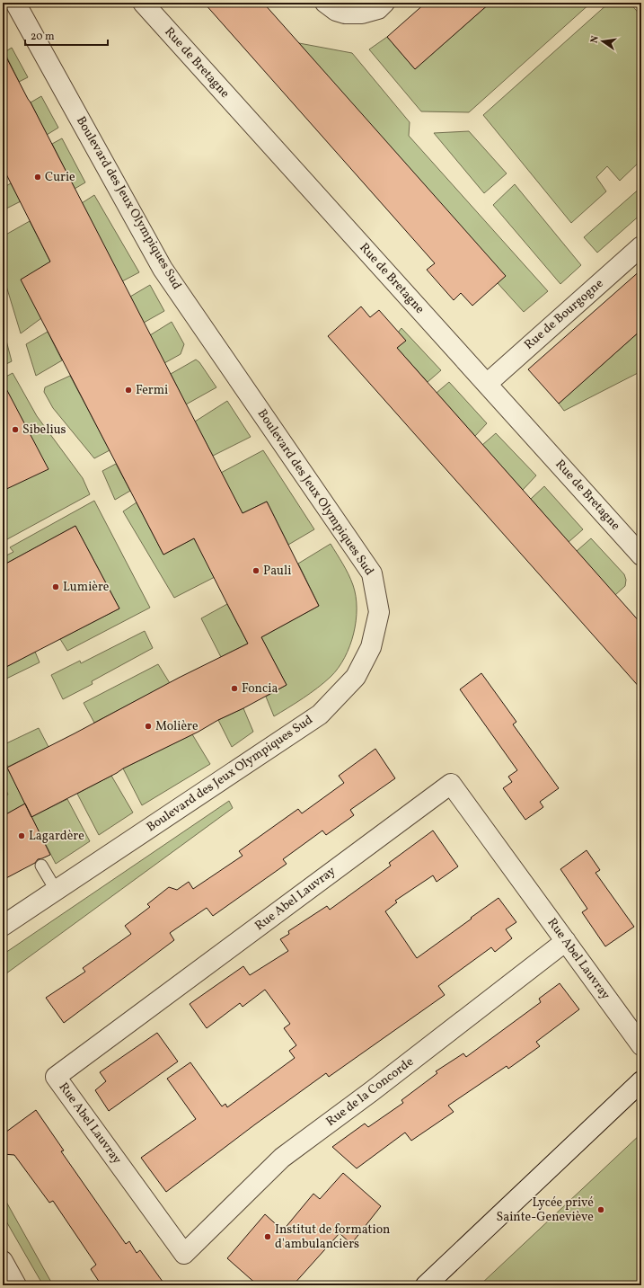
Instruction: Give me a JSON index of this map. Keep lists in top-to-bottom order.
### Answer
{
  "streets": {
    "street": [
      "Rue de Bretagne",
      "Boulevard des Jeux Olympiques Sud",
      "Rue de Bourgogne",
      "Rue Abel Lauvray",
      "Rue de la Concorde"
    ]
  },
  "crossings": [
    ["Rue de Bretagne", "Rue de Bourgogne"],
    ["Rue Abel Lauvray", "Rue de la Concorde"]
  ],
  "places": [
    "Curie",
    "Fermi",
    "Sibelius",
    "Pauli",
    "Lumière",
    "Foncia",
    "Molière",
    "Lagardère",
    "Lycée privé Sainte-Geneviève",
    "Institut de formation d'ambulanciers"
  ],
  "scale_bar": "20 m",
  "north": "left"
}
